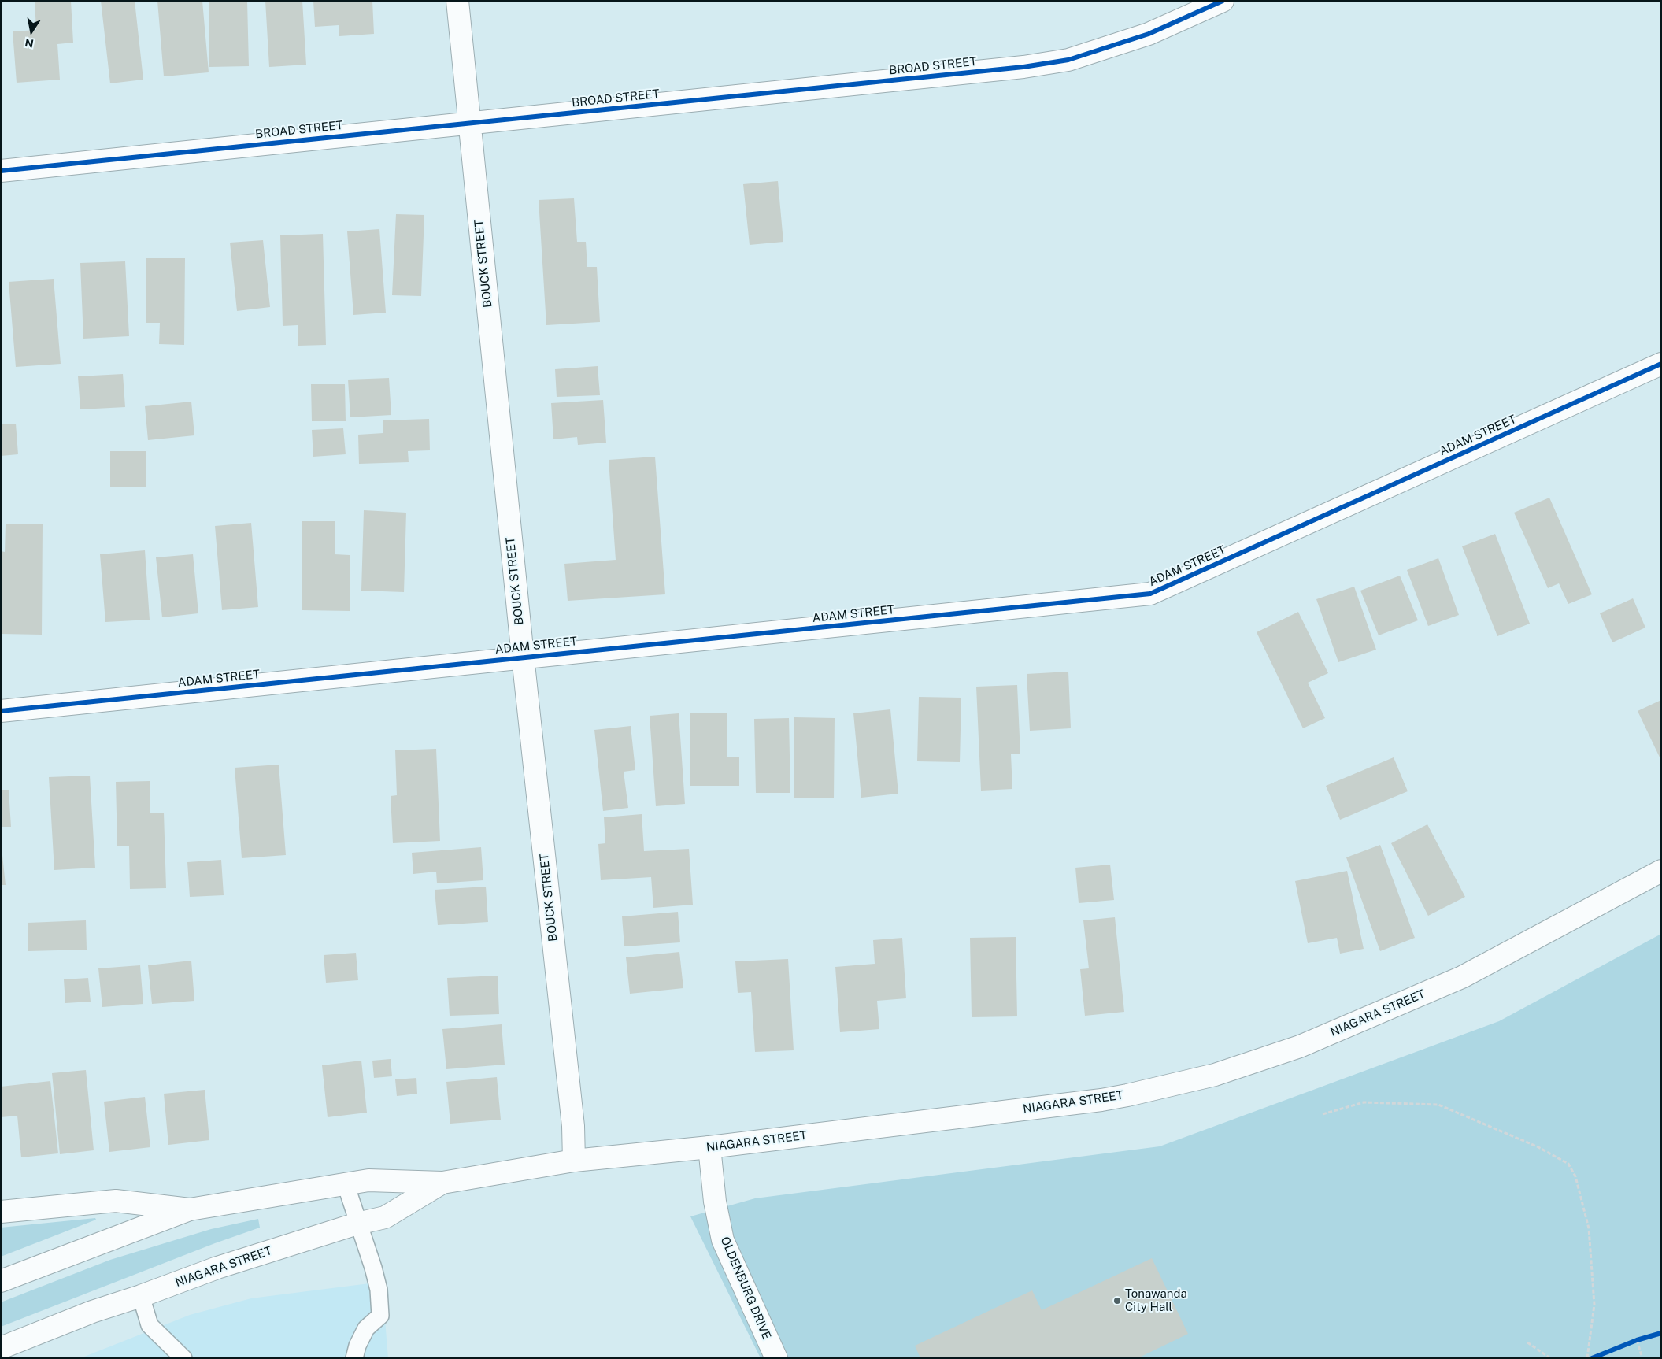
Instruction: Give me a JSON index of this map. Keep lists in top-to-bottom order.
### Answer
{
  "streets": {
    "street": [
      "BROAD STREET",
      "BOUCK STREET",
      "ADAM STREET",
      "NIAGARA STREET",
      "OLDENBURG DRIVE"
    ]
  },
  "crossings": [
    ["BROAD STREET", "BOUCK STREET"],
    ["BOUCK STREET", "ADAM STREET"],
    ["BOUCK STREET", "NIAGARA STREET"],
    ["NIAGARA STREET", "OLDENBURG DRIVE"]
  ],
  "places": ["Tonawanda City Hall"],
  "north": "bottom"
}
